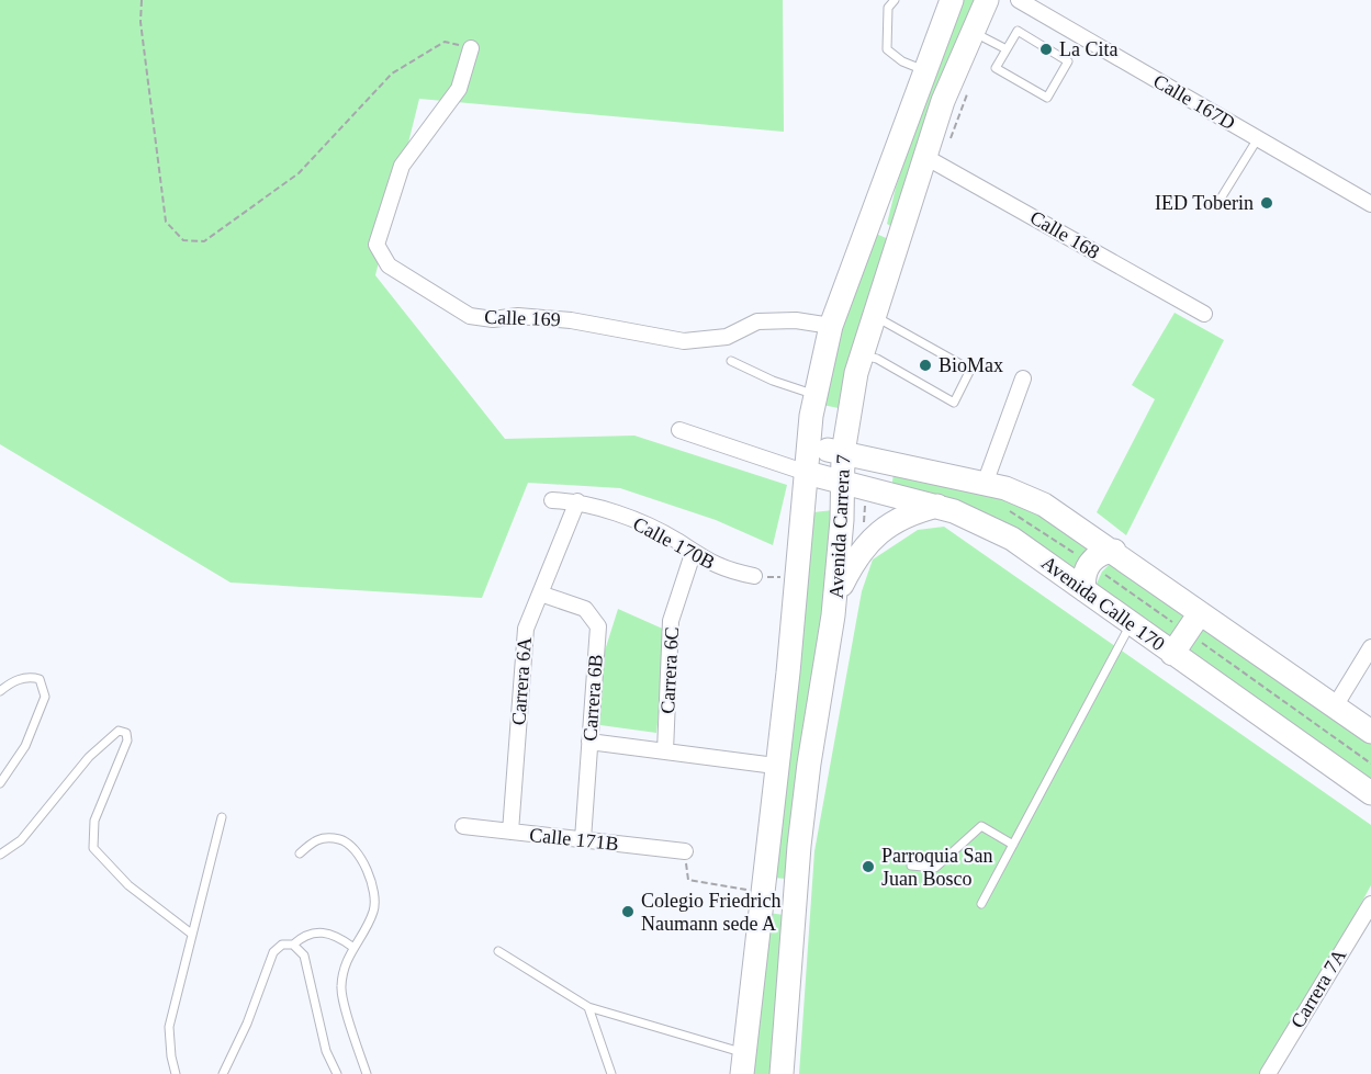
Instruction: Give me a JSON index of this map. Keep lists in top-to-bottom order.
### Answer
{
  "streets": {
    "main road": ["Avenida Carrera 7", "Avenida Calle 170"],
    "street": [
      "Calle 167D",
      "Calle 168",
      "Calle 169",
      "Calle 170B",
      "Carrera 6C",
      "Carrera 6A",
      "Carrera 6B",
      "Calle 171B",
      "Carrera 7A"
    ]
  },
  "crossings": [
    ["Calle 168", "Avenida Carrera 7"],
    ["Calle 169", "Avenida Carrera 7"],
    ["Avenida Carrera 7", "Avenida Calle 170"],
    ["Calle 170B", "Carrera 6C"],
    ["Calle 170B", "Carrera 6A"],
    ["Carrera 6A", "Carrera 6B"],
    ["Carrera 6A", "Calle 171B"],
    ["Carrera 6B", "Calle 171B"]
  ],
  "places": [
    "La Cita",
    "IED Toberin",
    "BioMax",
    "Parroquia San Juan Bosco",
    "Colegio Friedrich Naumann sede A"
  ]
}
